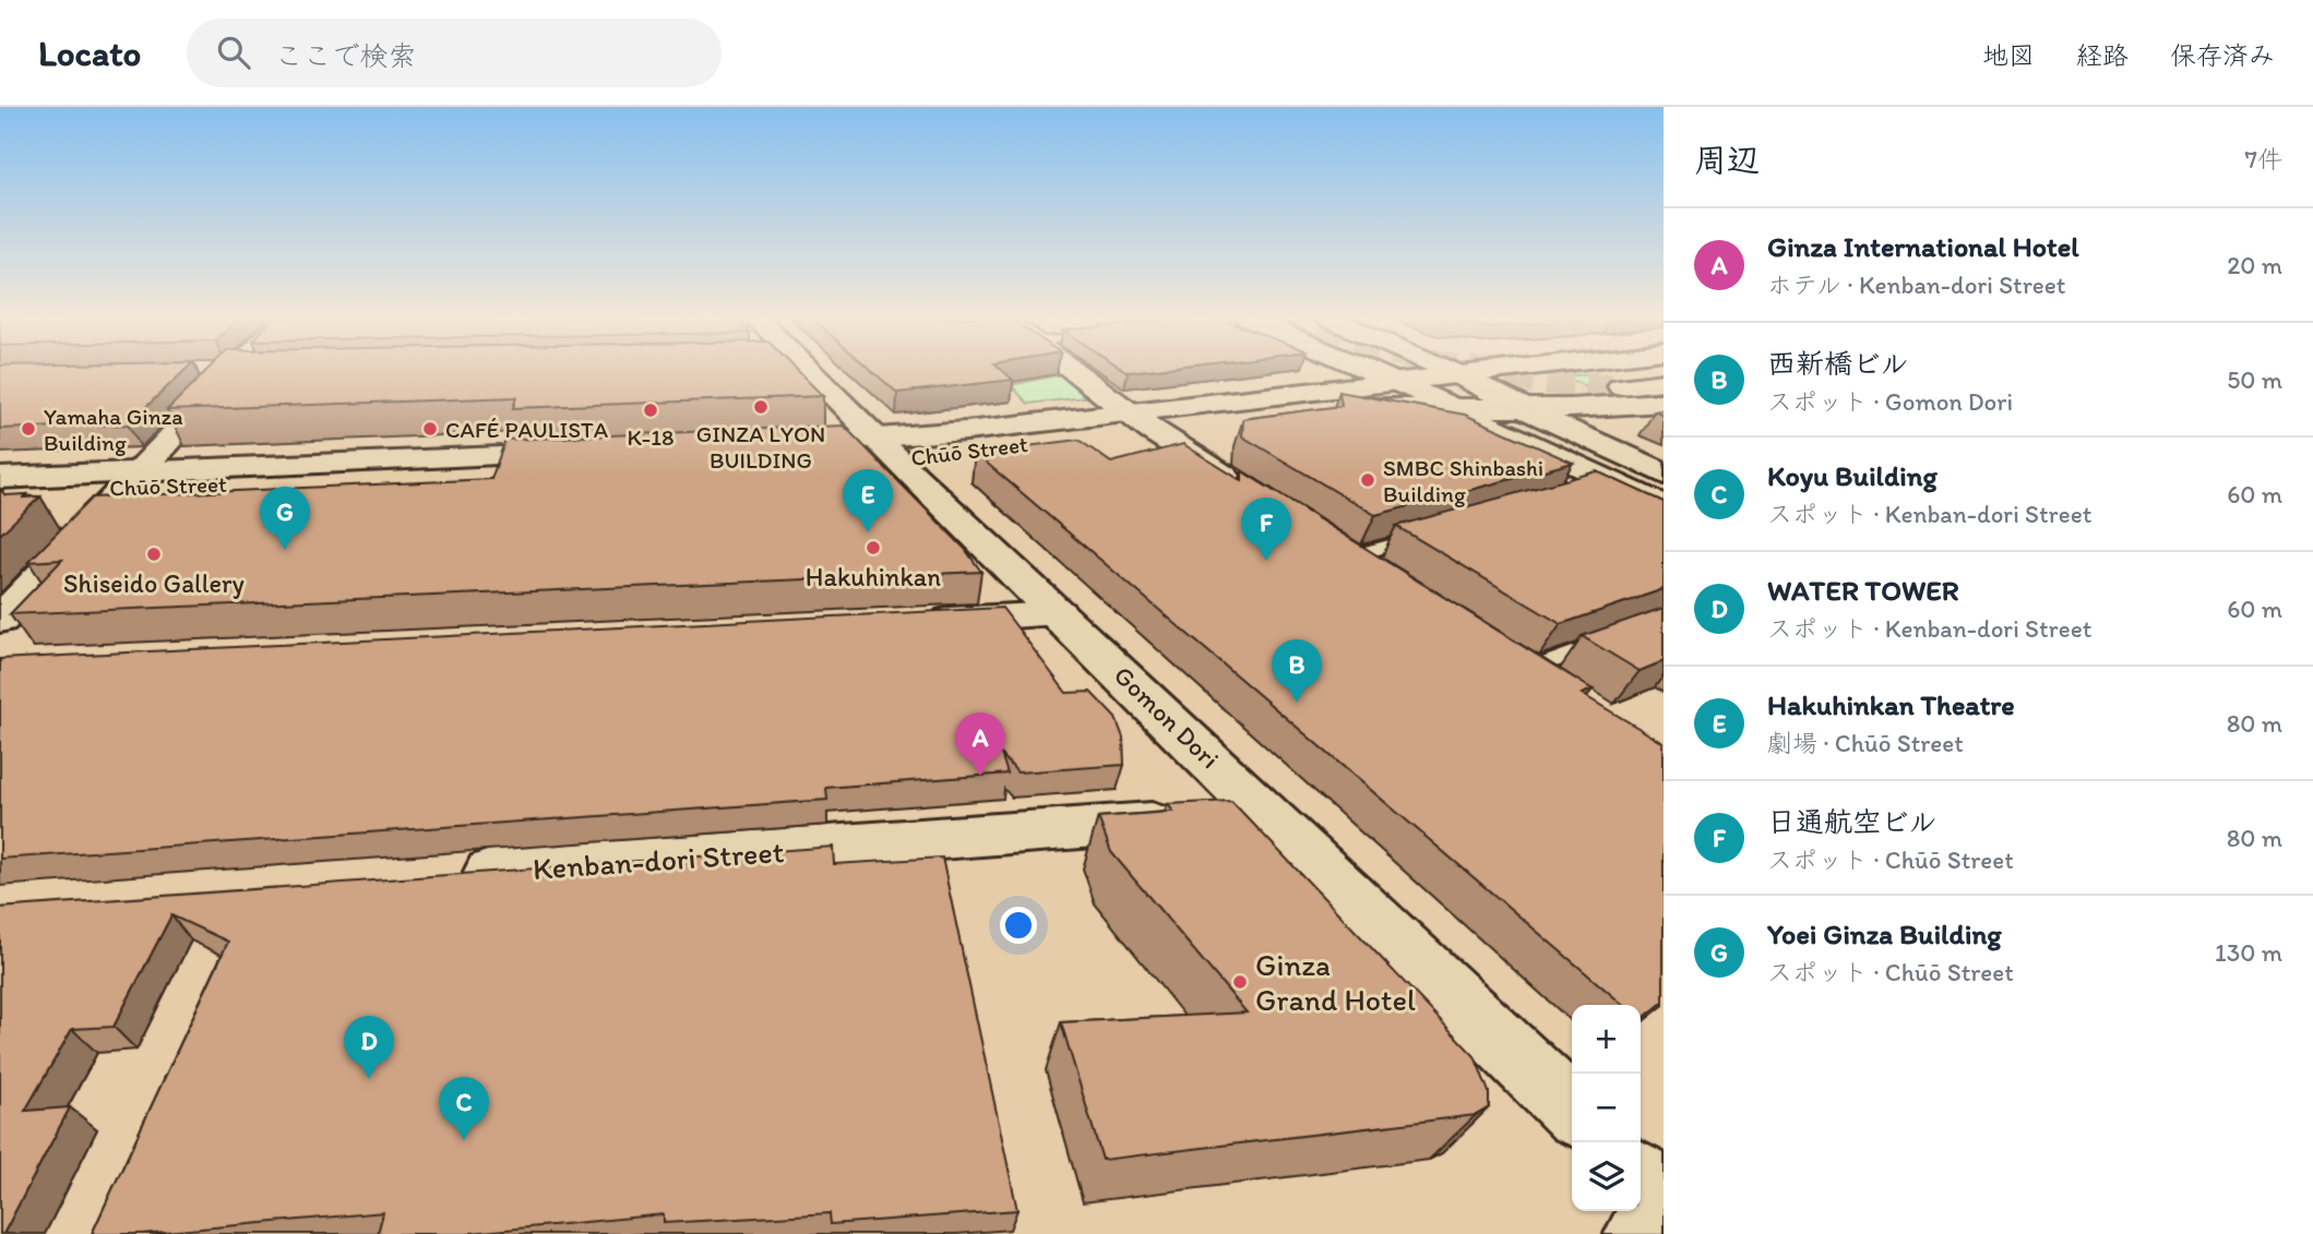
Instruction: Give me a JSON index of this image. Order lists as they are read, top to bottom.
{
  "streets": {
    "main road": ["Chūō Street", "Gomon Dori", "Kenban-dori Street"]
  },
  "crossings": [
    ["Chūō Street", "Gomon Dori"],
    ["Gomon Dori", "Kenban-dori Street"]
  ],
  "places": [
    "GINZA LYON BUILDING",
    "K-18",
    "Yamaha Ginza Building",
    "CAFÉ PAULISTA",
    "SMBC Shinbashi Building",
    "Hakuhinkan",
    "Shiseido Gallery",
    "Ginza Grand Hotel"
  ],
  "page": {
    "header": "Locato",
    "search": "ここで検索",
    "nav": ["地図", "経路", "保存済み"],
    "heading": ["周辺", "7件"],
    "list": [
      {
        "mark": "A",
        "name": "Ginza International Hotel",
        "note": "ホテル · Kenban-dori Street",
        "value": "20 m"
      },
      {
        "mark": "B",
        "name": "西新橋ビル",
        "note": "スポット · Gomon Dori",
        "value": "50 m"
      },
      {
        "mark": "C",
        "name": "Koyu Building",
        "note": "スポット · Kenban-dori Street",
        "value": "60 m"
      },
      {
        "mark": "D",
        "name": "WATER TOWER",
        "note": "スポット · Kenban-dori Street",
        "value": "60 m"
      },
      {
        "mark": "E",
        "name": "Hakuhinkan Theatre",
        "note": "劇場 · Chūō Street",
        "value": "80 m"
      },
      {
        "mark": "F",
        "name": "日通航空ビル",
        "note": "スポット · Chūō Street",
        "value": "80 m"
      },
      {
        "mark": "G",
        "name": "Yoei Ginza Building",
        "note": "スポット · Chūō Street",
        "value": "130 m"
      }
    ],
    "pins": [
      "E",
      "G",
      "F",
      "B",
      "A",
      "D",
      "C"
    ],
    "map_buttons": ["+", "−"]
  }
}
